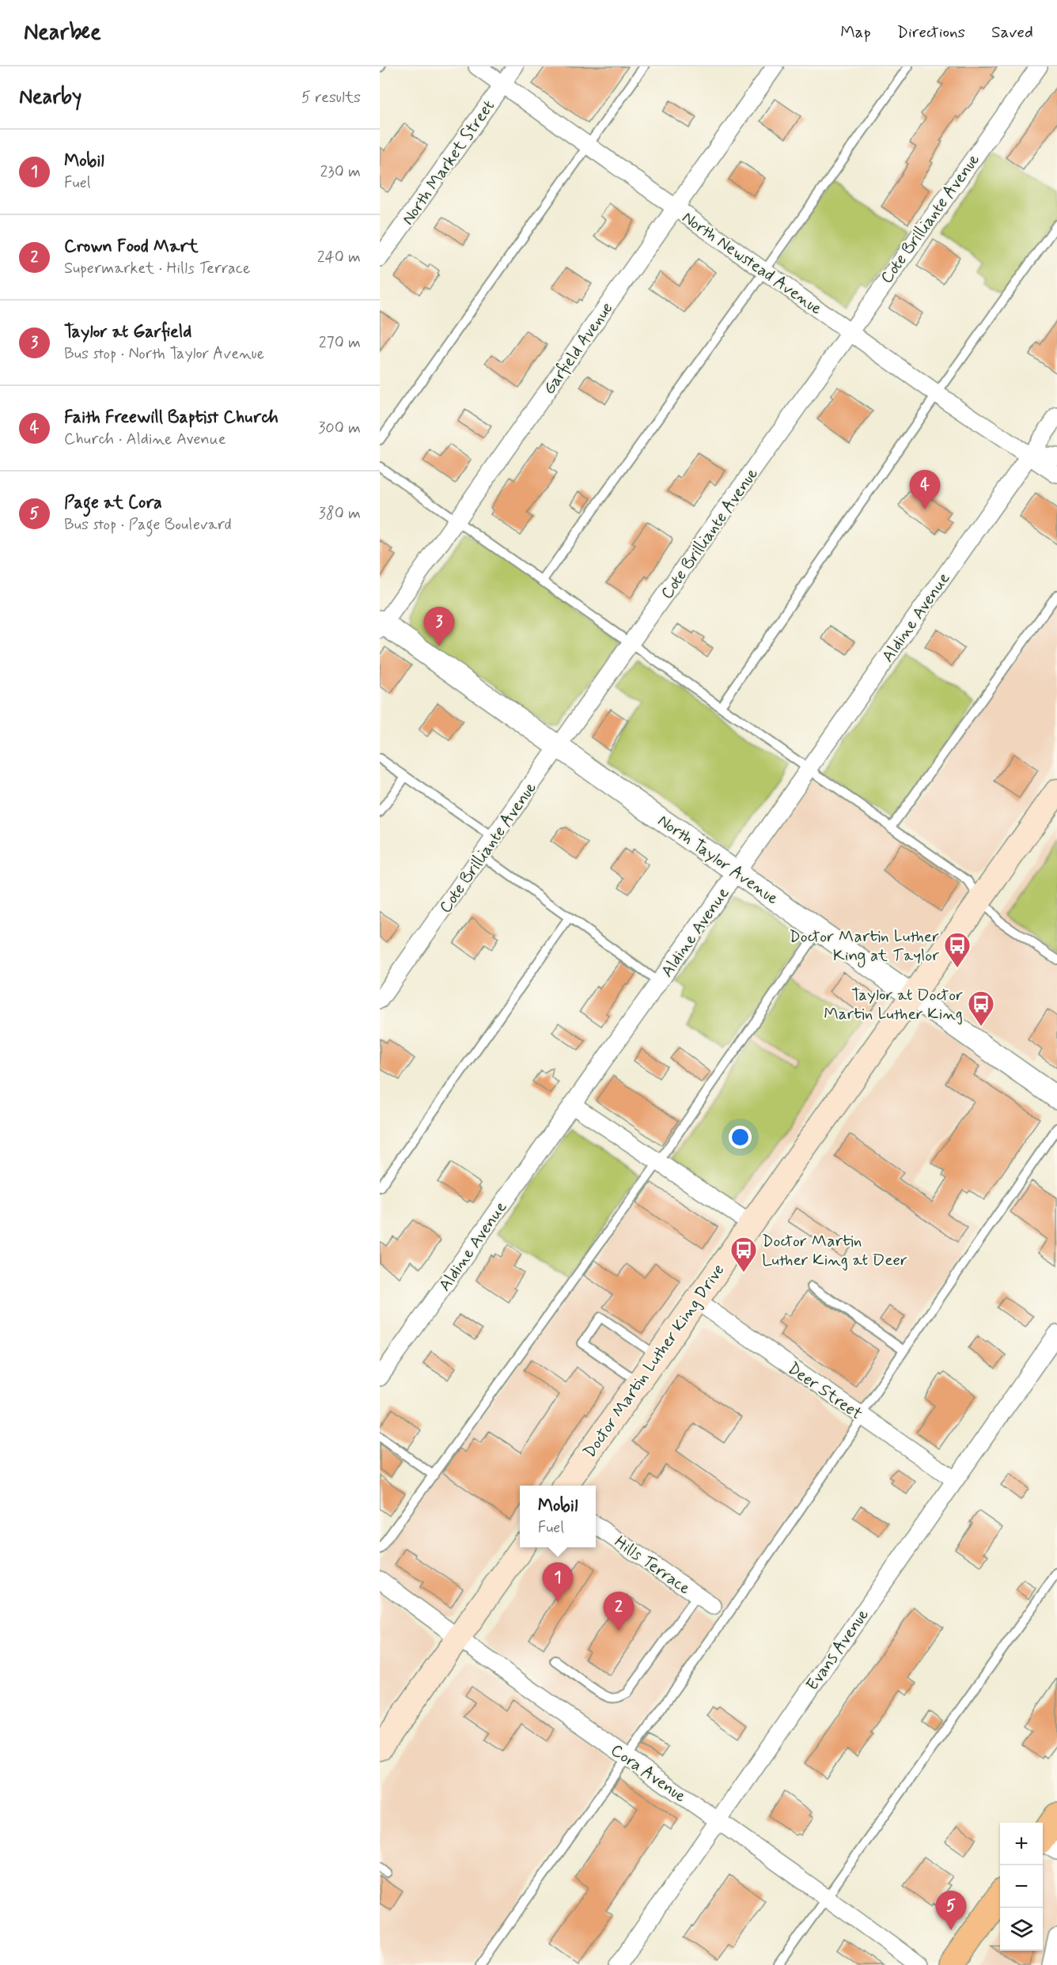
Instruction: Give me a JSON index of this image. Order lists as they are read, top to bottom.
{
  "streets": {
    "main road": ["Doctor Martin Luther King Drive"],
    "street": [
      "North Market Street",
      "Cote Brilliante Avenue",
      "North Newstead Avenue",
      "Garfield Avenue",
      "Aldine Avenue",
      "North Taylor Avenue",
      "Deer Street",
      "Hills Terrace",
      "Evans Avenue",
      "Cora Avenue"
    ]
  },
  "crossings": [
    ["North Market Street", "North Newstead Avenue"],
    ["Cote Brilliante Avenue", "North Newstead Avenue"],
    ["Cote Brilliante Avenue", "North Taylor Avenue"],
    ["North Newstead Avenue", "Garfield Avenue"],
    ["North Newstead Avenue", "Aldine Avenue"],
    ["Garfield Avenue", "North Taylor Avenue"],
    ["Aldine Avenue", "North Taylor Avenue"],
    ["North Taylor Avenue", "Doctor Martin Luther King Drive"],
    ["Doctor Martin Luther King Drive", "Deer Street"],
    ["Deer Street", "Evans Avenue"],
    ["Evans Avenue", "Cora Avenue"]
  ],
  "places": {
    "bus stop": ["Doctor Martin Luther King at Taylor", "Taylor at Doctor Martin Luther King", "Doctor Martin Luther King at Deer"]
  },
  "page": {
    "header": "Nearbee",
    "nav": ["Map", "Directions", "Saved"],
    "heading": ["Nearby", "5 results"],
    "list": [
      {
        "mark": "1",
        "name": "Mobil",
        "note": "Fuel",
        "value": "230 m"
      },
      {
        "mark": "2",
        "name": "Crown Food Mart",
        "note": "Supermarket · Hills Terrace",
        "value": "240 m"
      },
      {
        "mark": "3",
        "name": "Taylor at Garfield",
        "note": "Bus stop · North Taylor Avenue",
        "value": "270 m"
      },
      {
        "mark": "4",
        "name": "Faith Freewill Baptist Church",
        "note": "Church · Aldine Avenue",
        "value": "300 m"
      },
      {
        "mark": "5",
        "name": "Page at Cora",
        "note": "Bus stop · Page Boulevard",
        "value": "380 m"
      }
    ],
    "pins": [
      "4",
      "3",
      "1",
      "2",
      "5"
    ],
    "popup": ["Mobil", "Fuel"],
    "map_buttons": ["+", "−"]
  }
}
